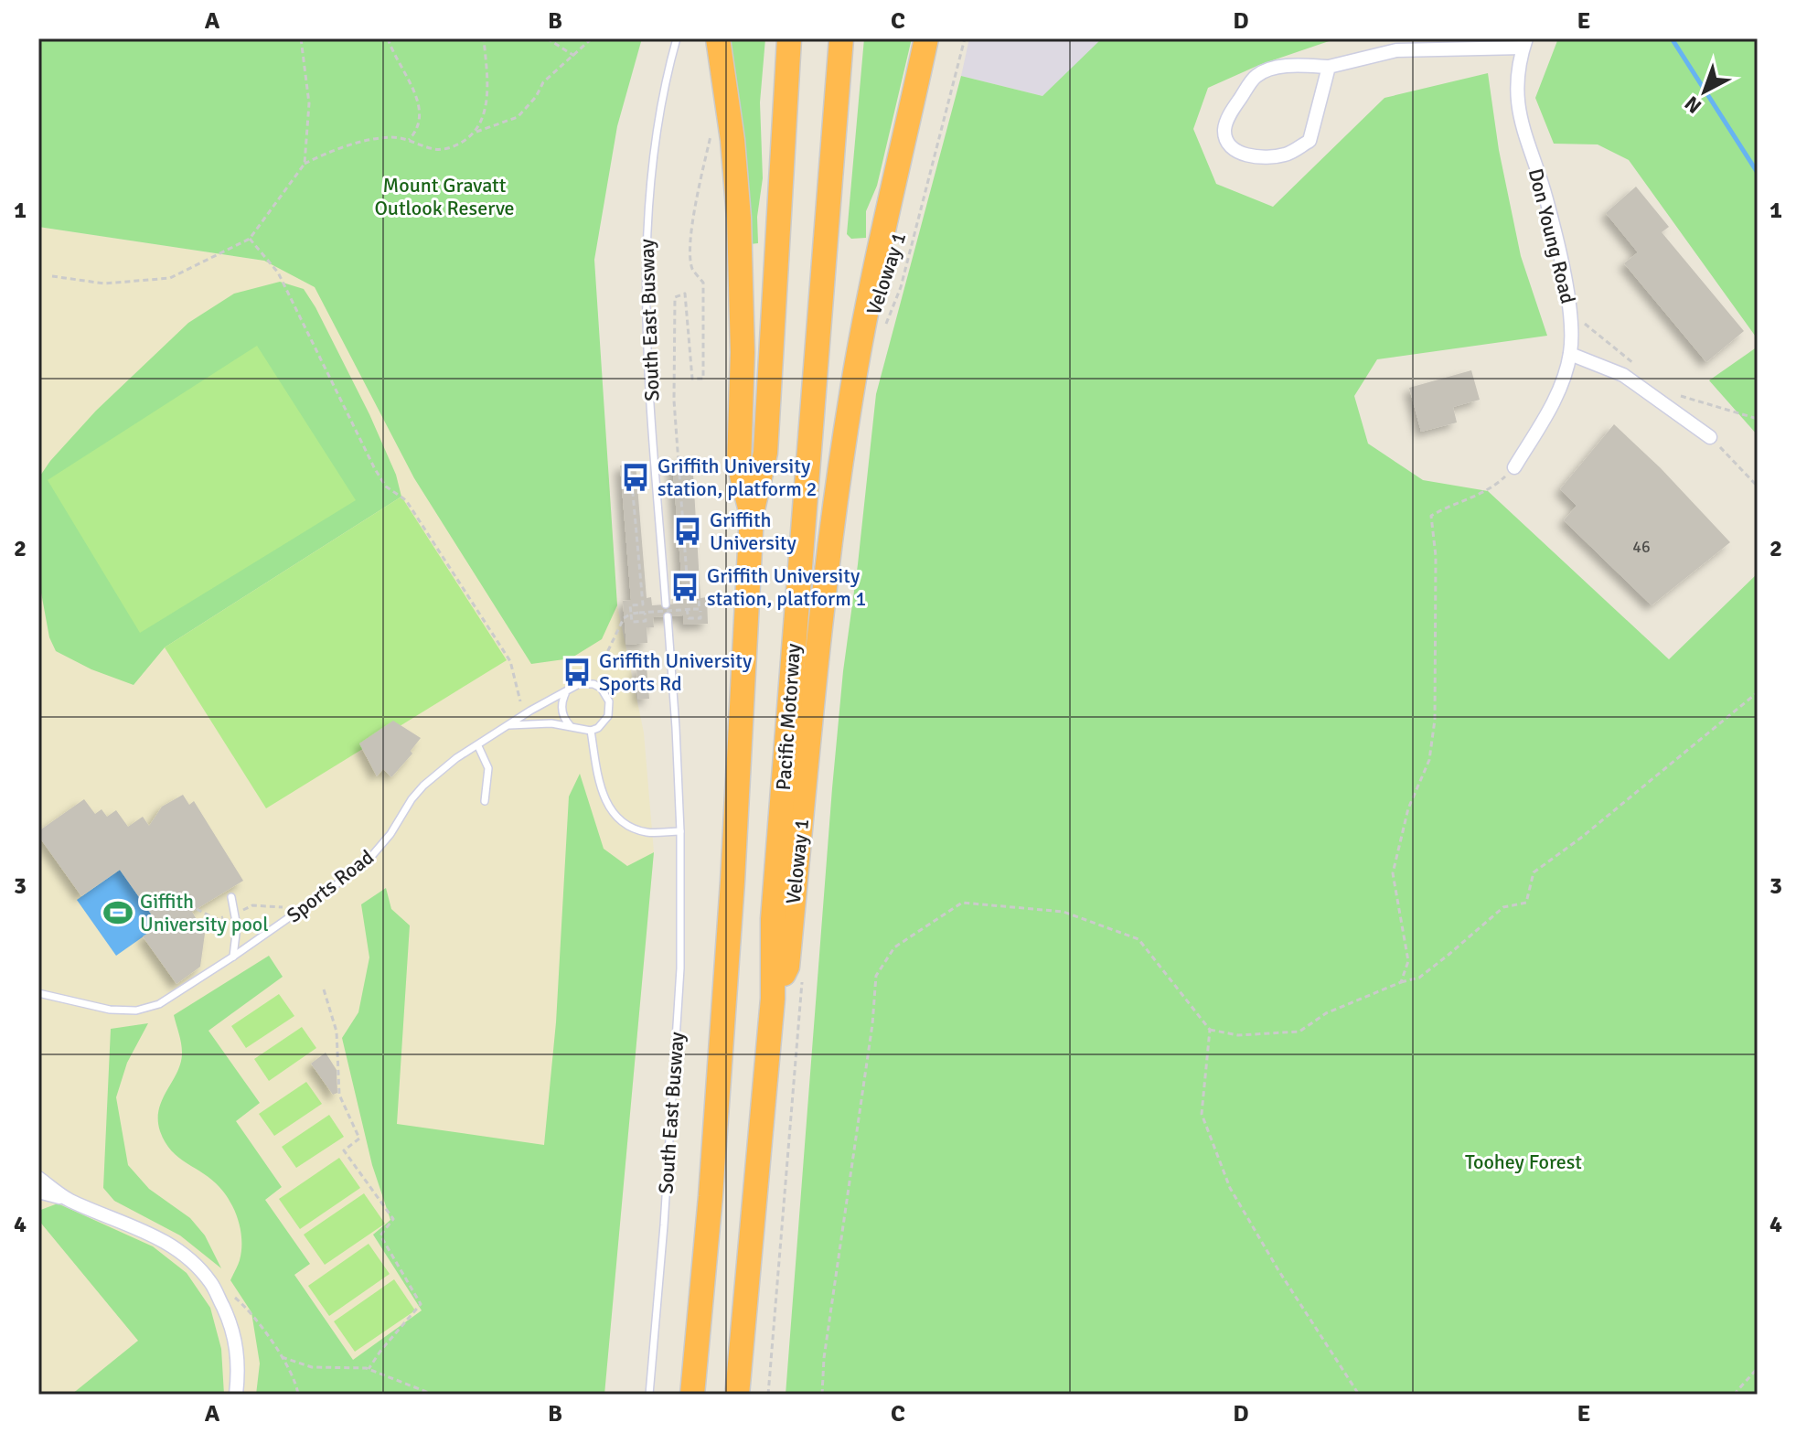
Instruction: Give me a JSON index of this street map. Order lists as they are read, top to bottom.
{
  "streets": {
    "highway": ["Pacific Motorway"],
    "street": ["Don Young Road"],
    "lane": ["South East Busway", "Sports Road"],
    "path": ["Veloway 1"]
  },
  "parks": ["Mount Gravatt Outlook Reserve", "Toohey Forest"],
  "places": {
    "bus stop": [
      "Griffith University station, platform 2",
      "Griffith University",
      "Griffith University station, platform 1",
      "Griffith University Sports Rd"
    ],
    "sports": ["Giffith University pool"]
  },
  "house_numbers": ["46"],
  "north": "bottom left",
  "grid": {
    "columns": [
      "A",
      "B",
      "C",
      "D",
      "E"
    ],
    "rows": [
      "1",
      "2",
      "3",
      "4"
    ]
  }
}
